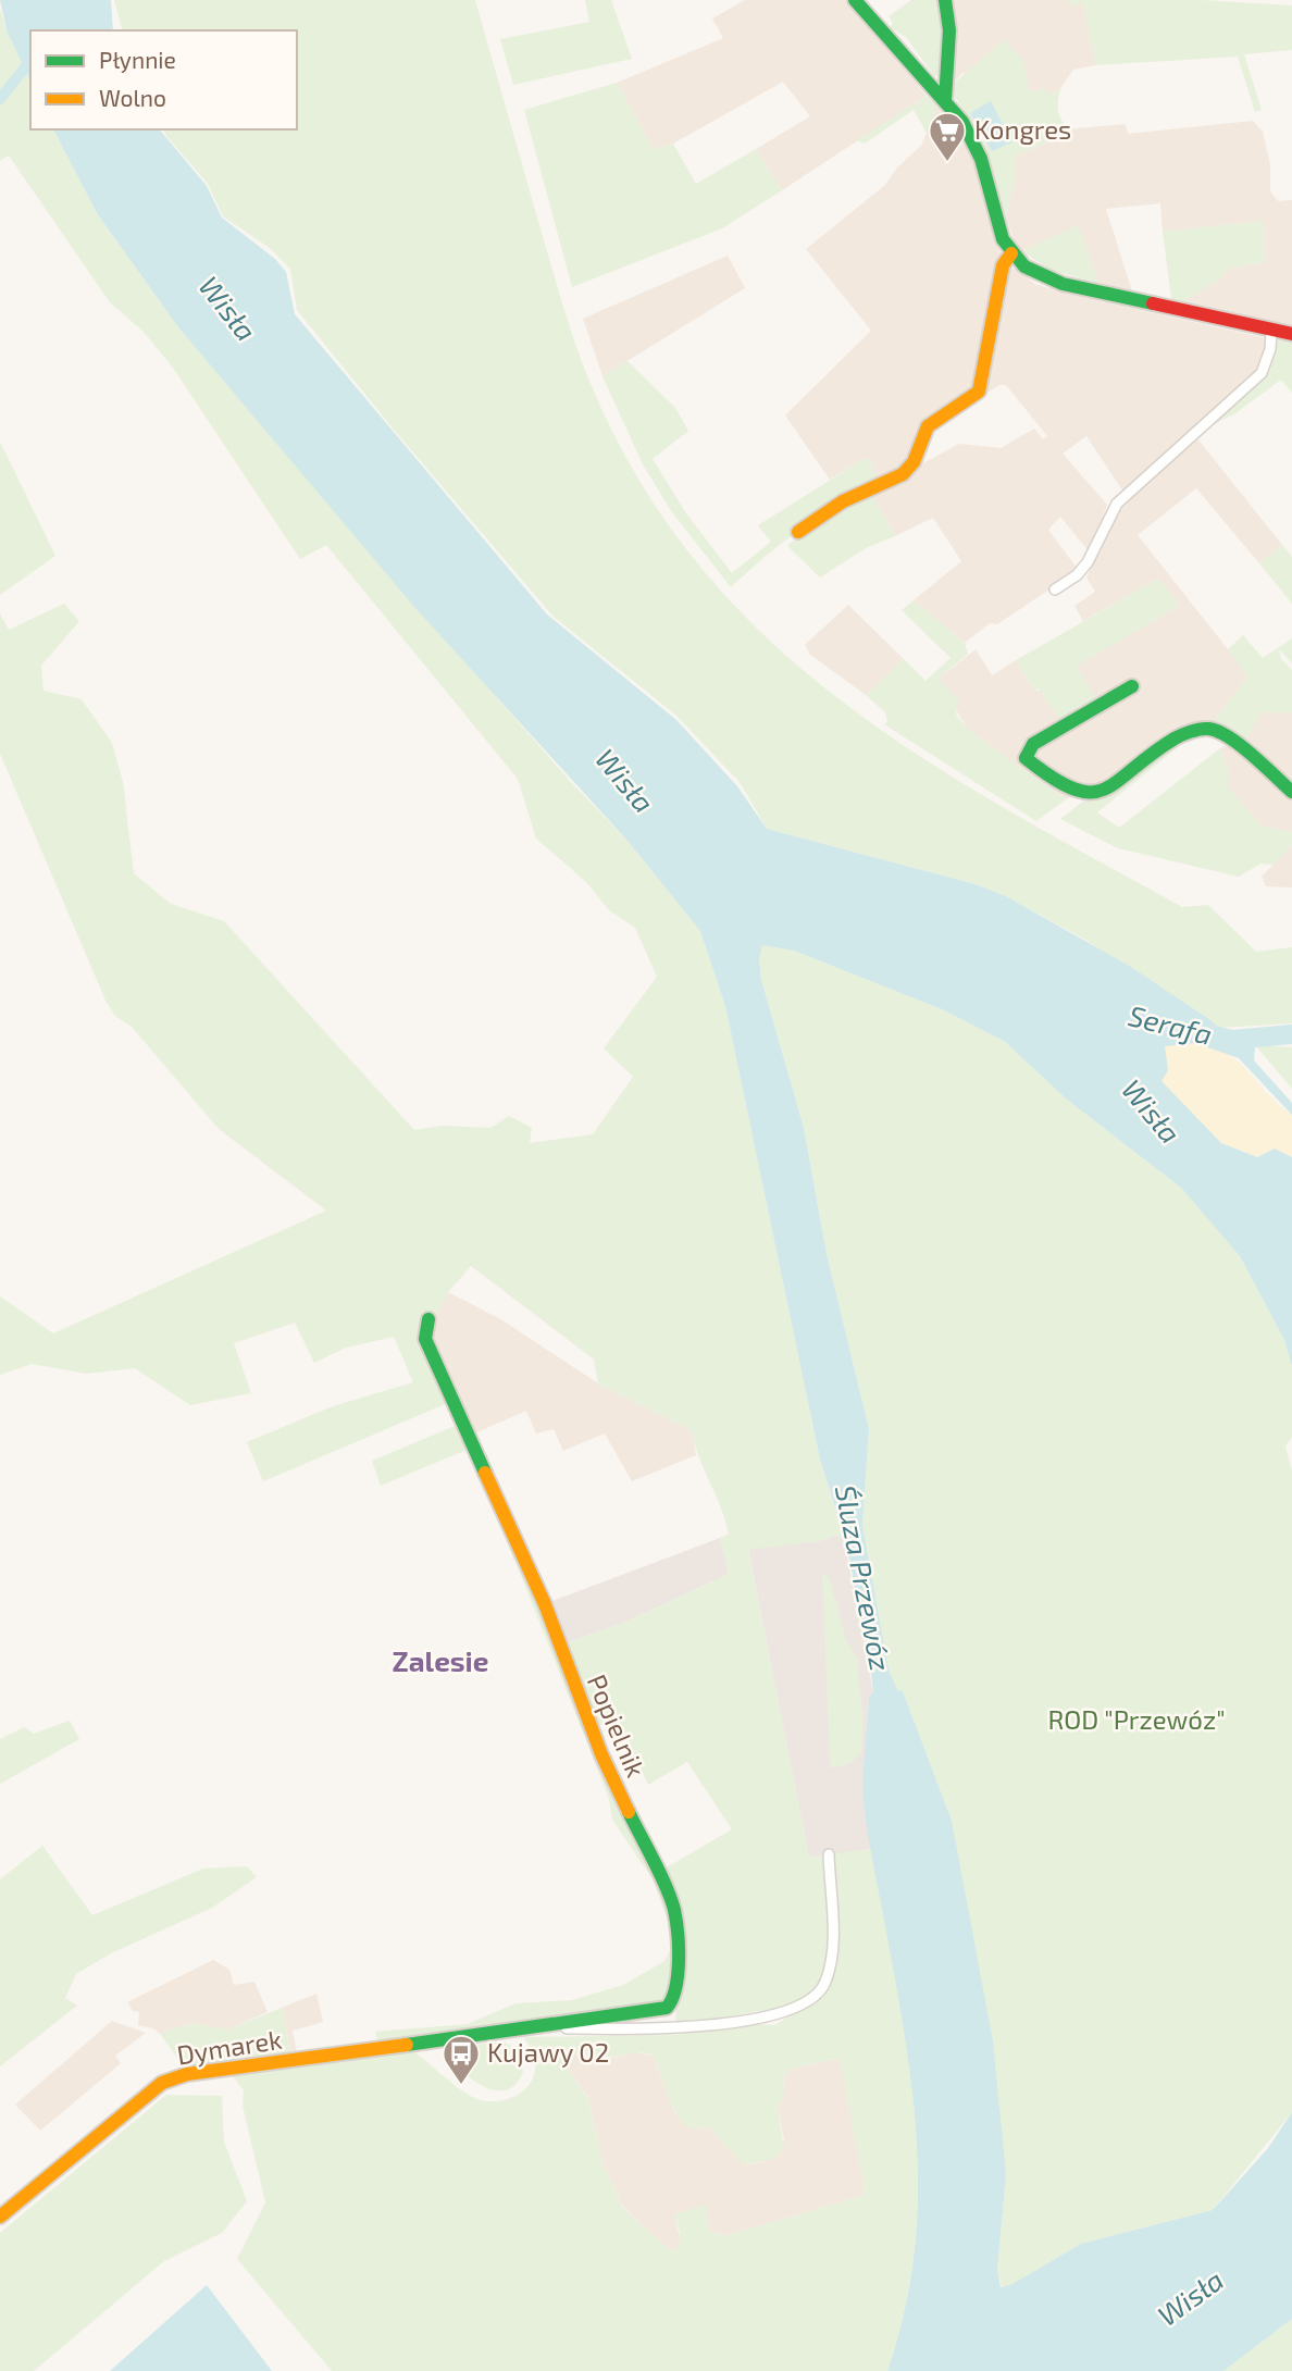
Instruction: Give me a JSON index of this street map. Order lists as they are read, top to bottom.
{
  "streets": {
    "street": ["Popielnik", "Dymarek"]
  },
  "crossings": [
    ["Popielnik", "Dymarek"]
  ],
  "districts": ["Zalesie"],
  "water": ["Wisła", "Serafa", "Śluza Przewóz"],
  "parks": ["ROD \"Przewóz\""],
  "places": {
    "supermarket": ["Kongres"],
    "bus stop": ["Kujawy 02"]
  },
  "legend": ["Płynnie", "Wolno"]
}
